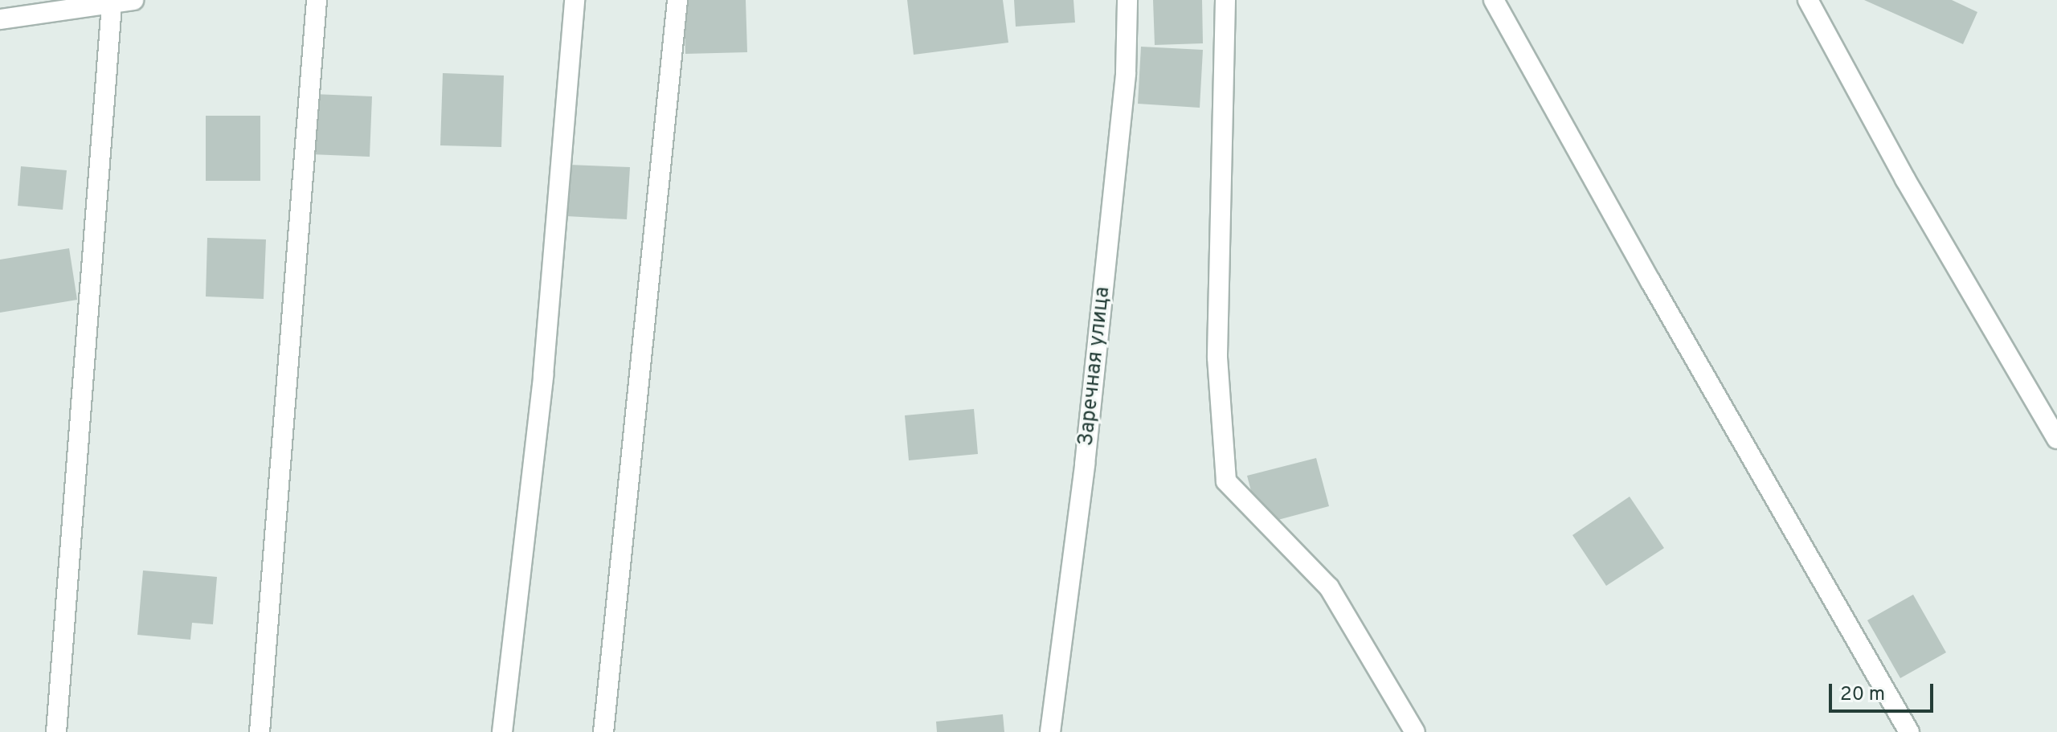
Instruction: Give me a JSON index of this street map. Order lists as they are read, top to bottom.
{
  "streets": {
    "street": ["Заречная улица"]
  },
  "scale_bar": "20 m"
}
